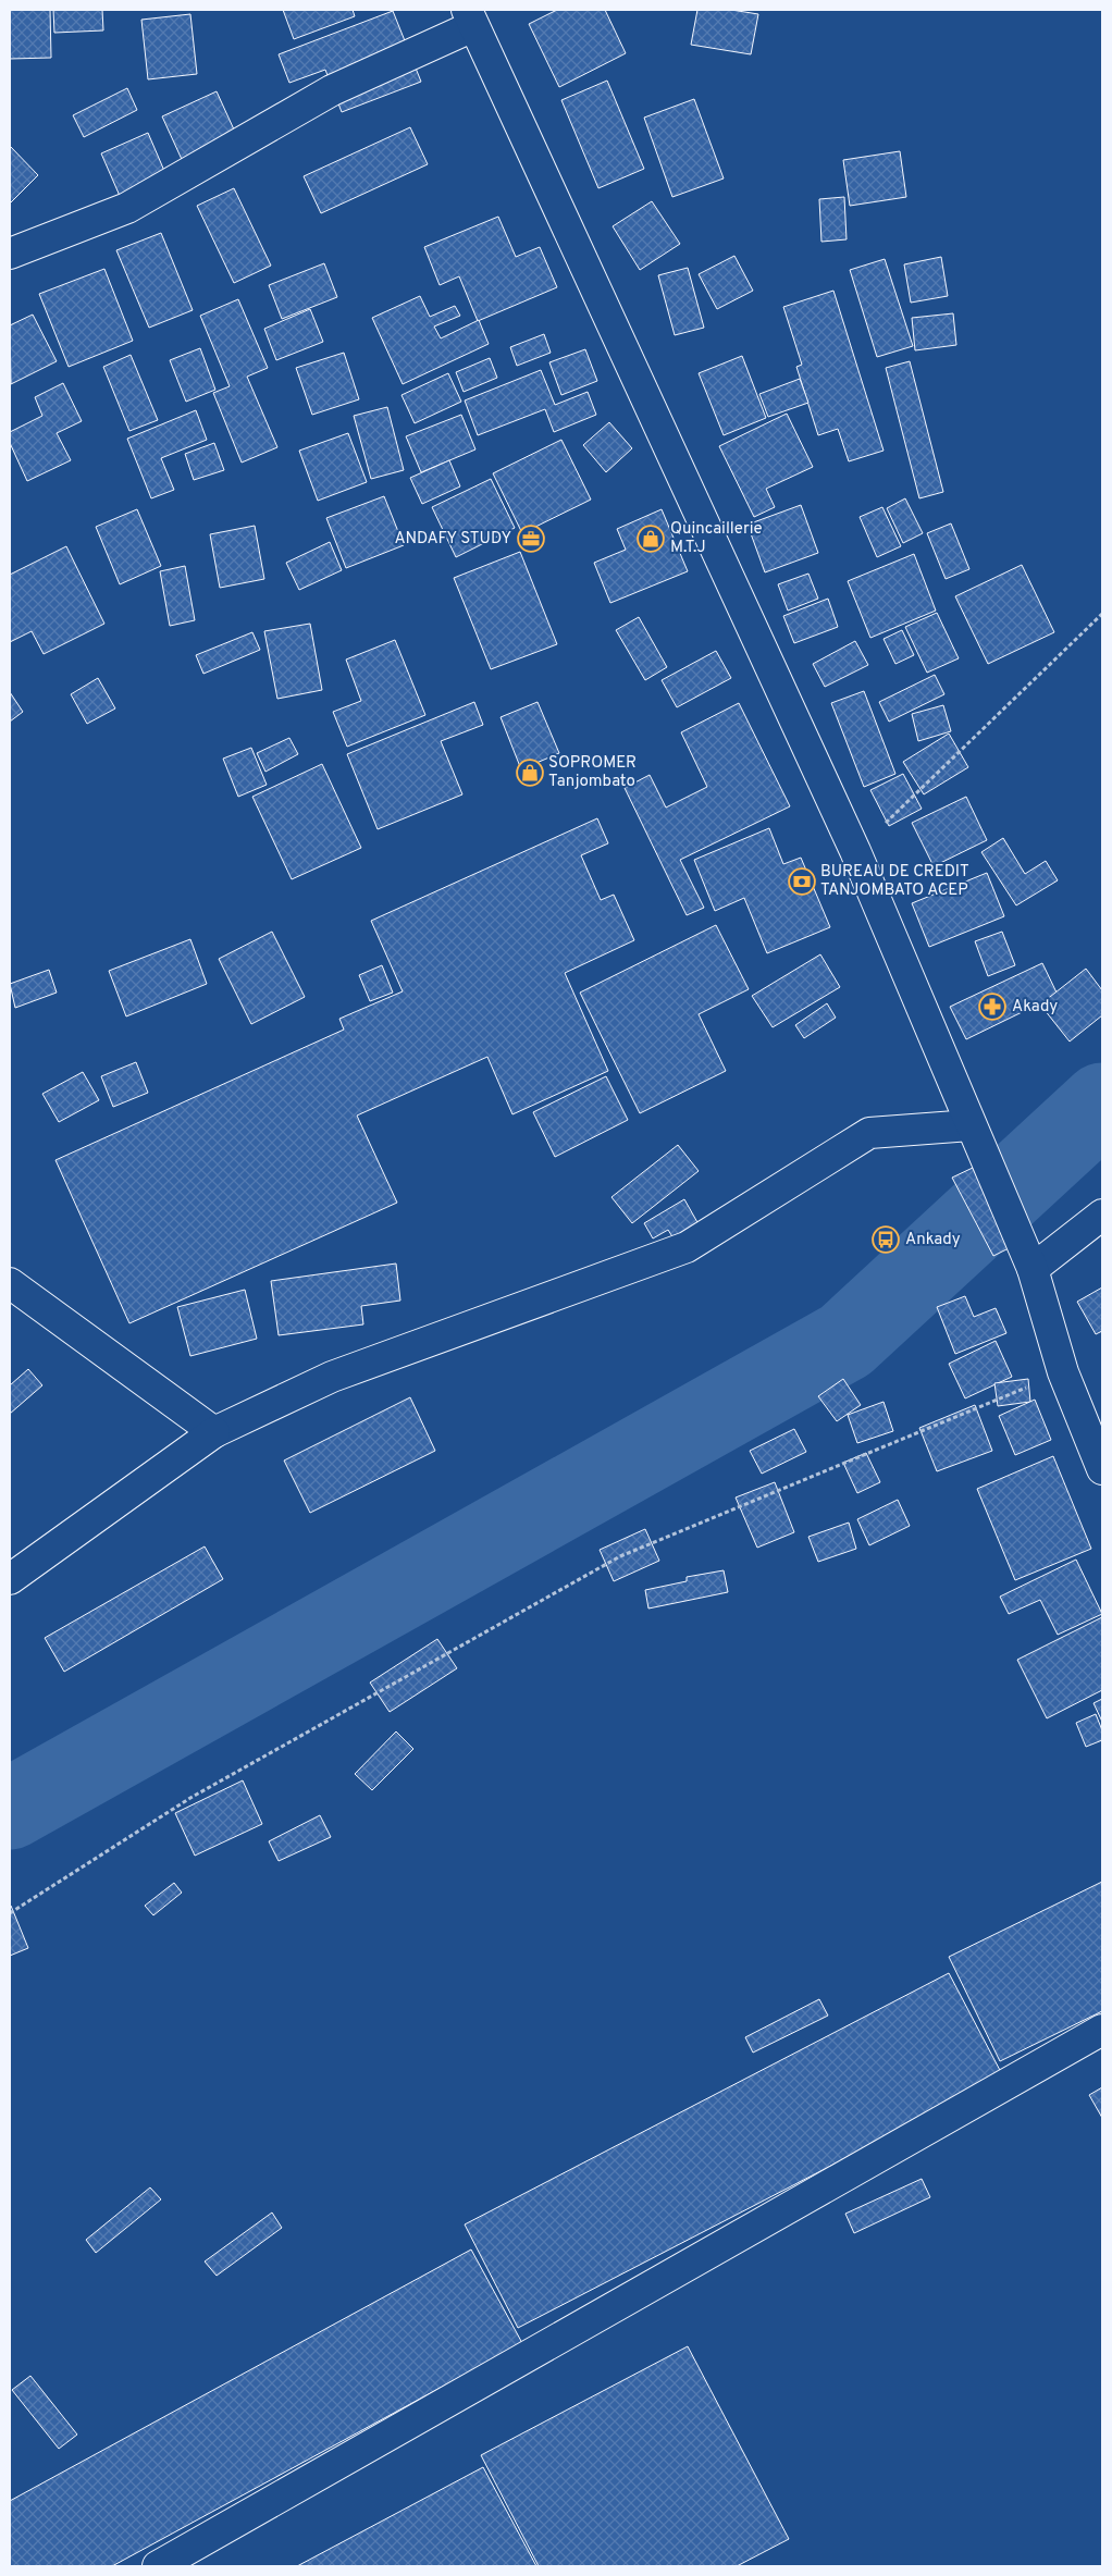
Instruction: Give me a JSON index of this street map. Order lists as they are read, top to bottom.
{
  "places": {
    "office": ["ANDAFY STUDY"],
    "shop": ["Quincaillerie M.T.J", "SOPROMER Tanjombato"],
    "bank": ["BUREAU DE CREDIT TANJOMBATO ACEP"],
    "pharmacy": ["Akady"],
    "bus stop": ["Ankady"]
  }
}
